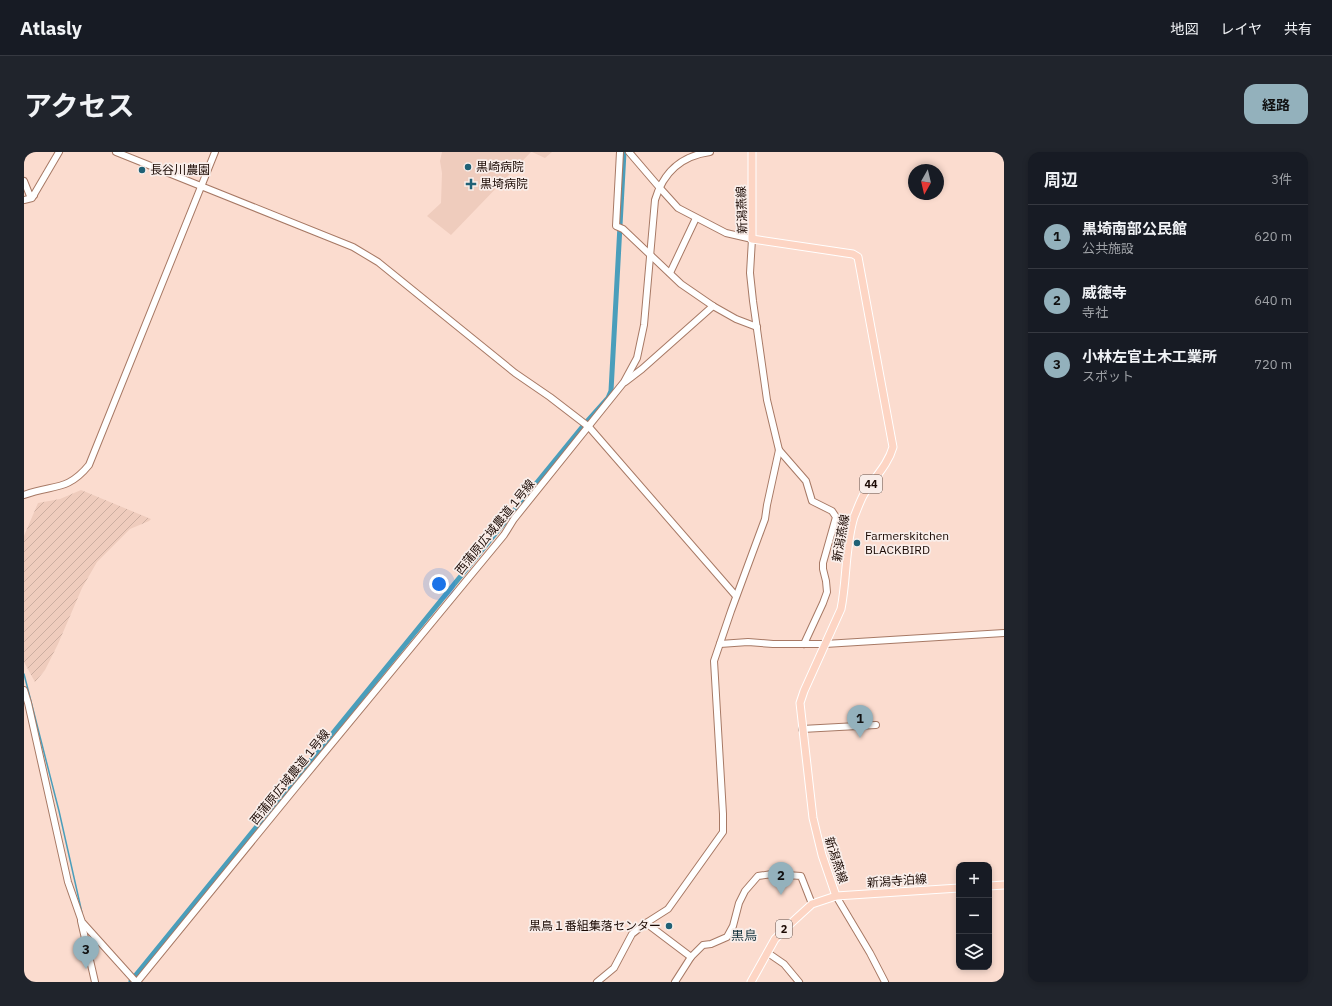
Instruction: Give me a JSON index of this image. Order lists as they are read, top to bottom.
{
  "streets": {
    "main road": [
      "新潟燕線",
      "44",
      "新潟寺泊線",
      "2"
    ],
    "street": ["西蒲原広域農道 1号線"]
  },
  "crossings": [
    ["新潟燕線", "新潟寺泊線"],
    ["新潟燕線", "2"],
    ["新潟寺泊線", "2"]
  ],
  "districts": ["黒鳥"],
  "places": {
    "other": [
      "黒崎病院",
      "長谷川農園",
      "Farmerskitchen BLACKBIRD",
      "黒鳥１番組集落センター"
    ],
    "health": ["黒埼病院"]
  },
  "north": "bottom",
  "page": {
    "header": "Atlasly",
    "nav": ["地図", "レイヤ", "共有"],
    "title": "アクセス",
    "buttons": "経路",
    "heading": ["周辺", "3件"],
    "list": [
      {
        "mark": "1",
        "name": "黒埼南部公民館",
        "note": "公共施設",
        "value": "620 m"
      },
      {
        "mark": "2",
        "name": "威徳寺",
        "note": "寺社",
        "value": "640 m"
      },
      {
        "mark": "3",
        "name": "小林左官土木工業所",
        "note": "スポット",
        "value": "720 m"
      }
    ],
    "pins": ["1", "2", "3"],
    "map_buttons": ["+", "−"]
  }
}
